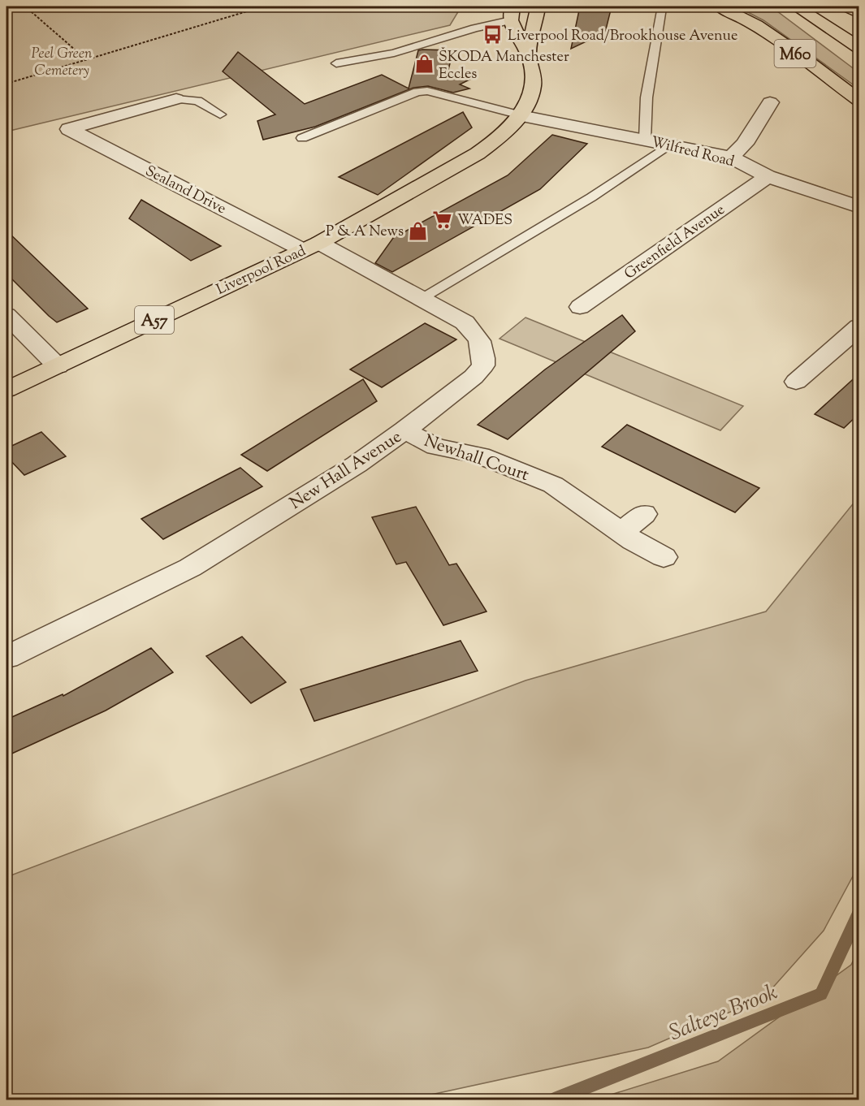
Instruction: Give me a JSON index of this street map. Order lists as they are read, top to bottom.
{
  "streets": {
    "highway": ["M60", "Liverpool Road", "A57"],
    "street": [
      "Wilfred Road",
      "Sealand Drive",
      "Greenfield Avenue",
      "Newhall Court",
      "New Hall Avenue"
    ]
  },
  "crossings": [
    ["Wilfred Road", "Greenfield Avenue"],
    ["Wilfred Road", "Liverpool Road"],
    ["Sealand Drive", "Liverpool Road"],
    ["Sealand Drive", "New Hall Avenue"],
    ["Liverpool Road", "New Hall Avenue"],
    ["Newhall Court", "New Hall Avenue"]
  ],
  "water": ["Salteye Brook"],
  "parks": ["Peel Green Cemetery"],
  "places": {
    "bus stop": ["Liverpool Road/Brookhouse Avenue"],
    "shop": ["ŠKODA Manchester Eccles", "P & A News"],
    "supermarket": ["WADES"]
  }
}
